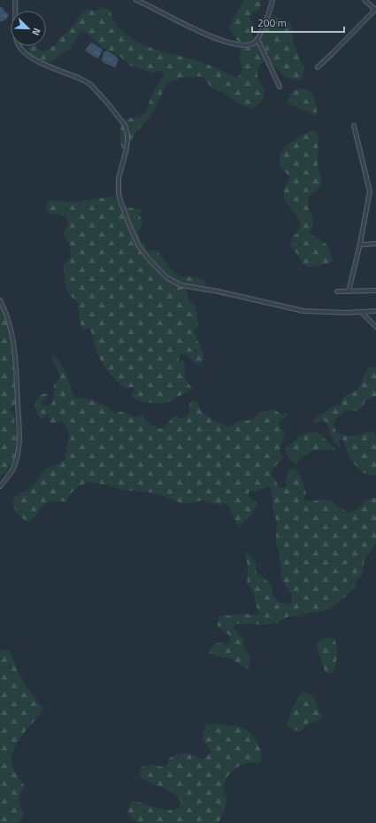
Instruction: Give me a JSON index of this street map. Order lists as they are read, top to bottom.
{
  "scale_bar": "200 m",
  "north": "bottom right"
}
